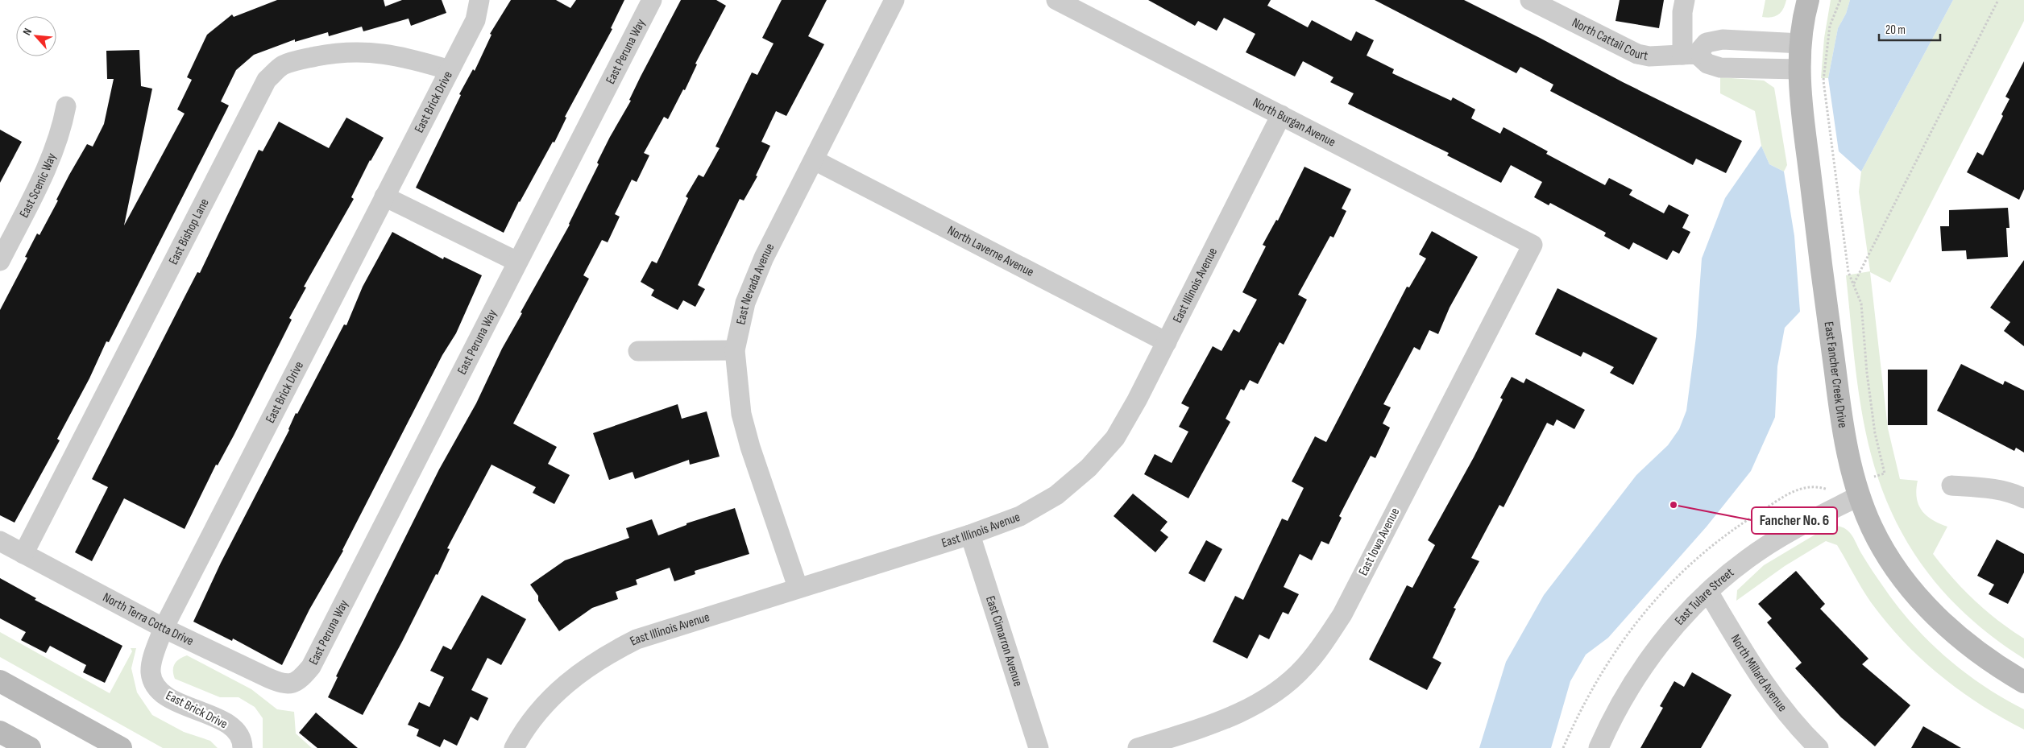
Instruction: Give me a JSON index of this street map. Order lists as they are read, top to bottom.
{
  "streets": {
    "street": [
      "North Cattail Court",
      "East Peruna Way",
      "East Brick Drive",
      "North Burgan Avenue",
      "East Scenic Way",
      "East Bishop Lane",
      "North Laverne Avenue",
      "East Nevada Avenue",
      "East Illinois Avenue",
      "East Fancher Creek Drive",
      "East Iowa Avenue",
      "East Tulare Street",
      "North Terra Cotta Drive",
      "East Cimarron Avenue",
      "North Millard Avenue"
    ]
  },
  "crossings": [
    ["East Peruna Way", "North Terra Cotta Drive"],
    ["East Brick Drive", "East Bishop Lane"],
    ["East Brick Drive", "North Terra Cotta Drive"],
    ["North Burgan Avenue", "East Illinois Avenue"],
    ["North Burgan Avenue", "East Iowa Avenue"],
    ["East Bishop Lane", "North Terra Cotta Drive"],
    ["North Laverne Avenue", "East Nevada Avenue"],
    ["North Laverne Avenue", "East Illinois Avenue"],
    ["East Nevada Avenue", "East Illinois Avenue"],
    ["East Illinois Avenue", "East Cimarron Avenue"],
    ["East Fancher Creek Drive", "East Tulare Street"],
    ["East Tulare Street", "North Millard Avenue"]
  ],
  "places": ["Fancher No. 6"],
  "scale_bar": "20 m",
  "north": "top left"
}
